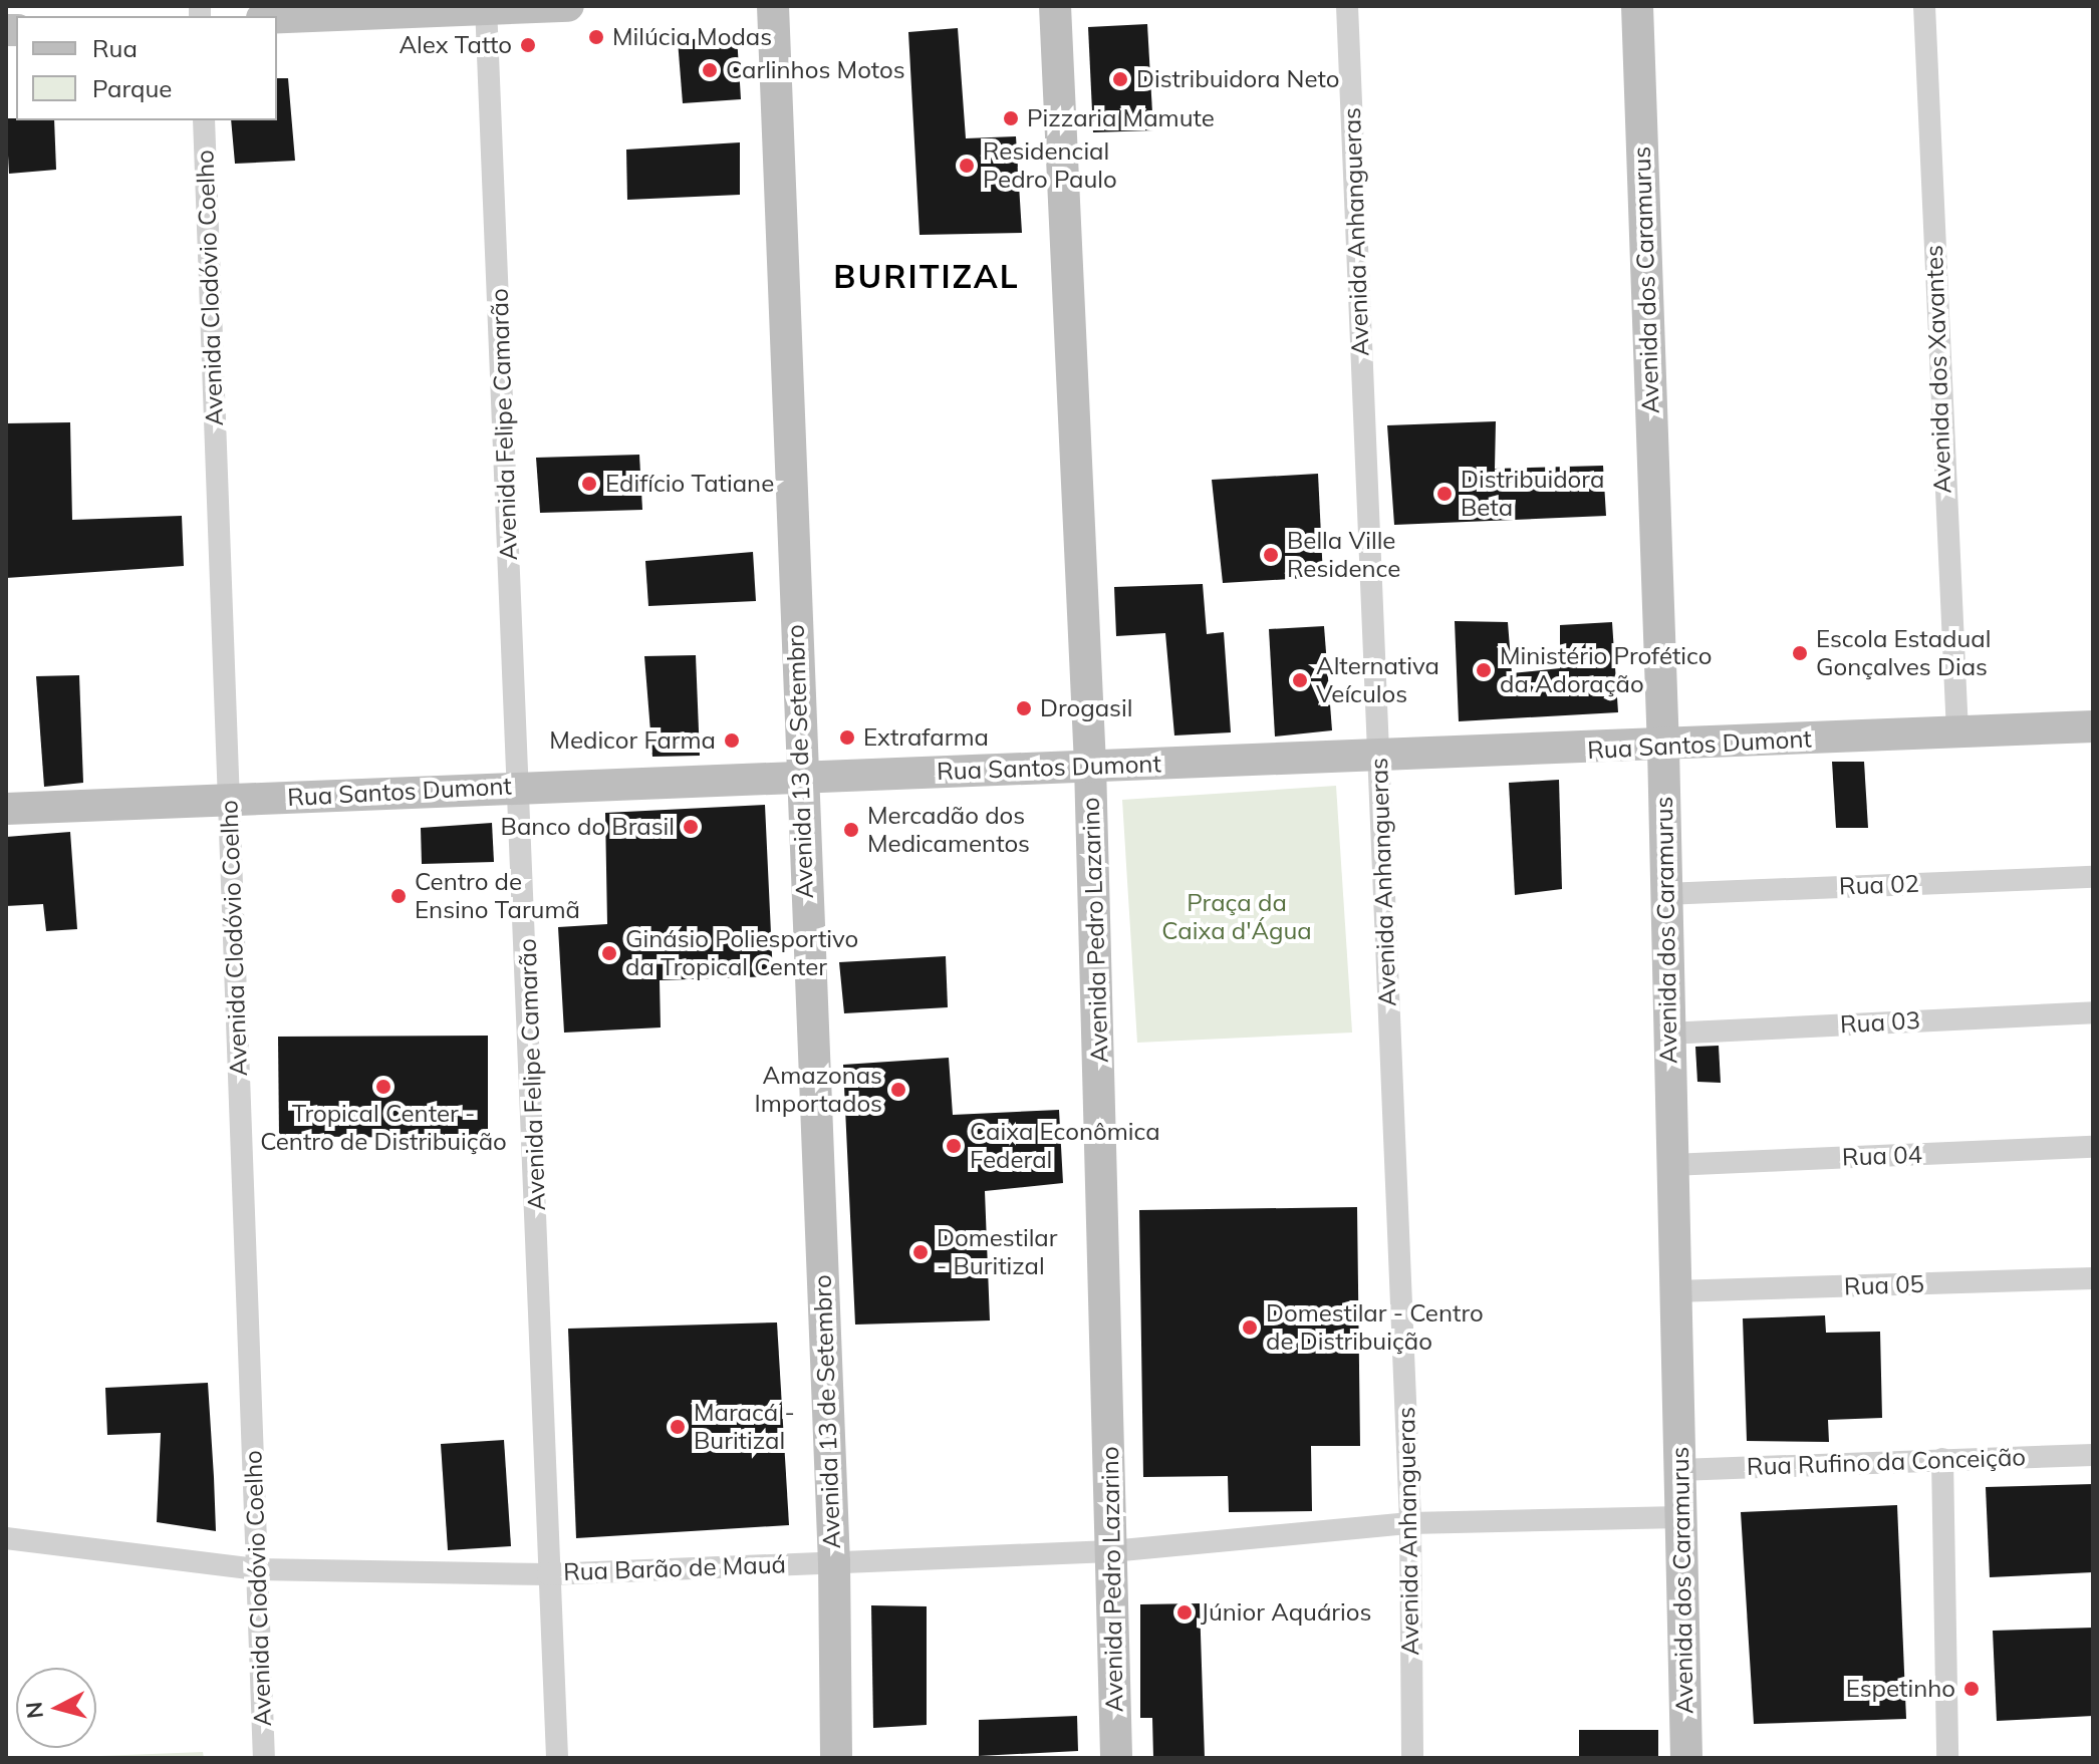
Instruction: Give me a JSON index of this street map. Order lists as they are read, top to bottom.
{
  "streets": {
    "main road": [
      "Avenida dos Caramurus",
      "Rua Santos Dumont",
      "Avenida 13 de Setembro",
      "Avenida Pedro Lazarino"
    ],
    "street": [
      "Avenida Anhangueras",
      "Avenida Clodóvio Coelho",
      "Avenida dos Xavantes",
      "Avenida Felipe Camarão",
      "Rua 02",
      "Rua 03",
      "Rua 04",
      "Rua 05",
      "Rua Rufino da Conceição",
      "Rua Barão de Mauá"
    ]
  },
  "crossings": [
    ["Avenida Anhangueras", "Rua Santos Dumont"],
    ["Avenida Anhangueras", "Rua Barão de Mauá"],
    ["Avenida dos Caramurus", "Rua Santos Dumont"],
    ["Avenida dos Caramurus", "Rua 02"],
    ["Avenida dos Caramurus", "Rua 03"],
    ["Avenida dos Caramurus", "Rua 04"],
    ["Avenida dos Caramurus", "Rua 05"],
    ["Avenida dos Caramurus", "Rua Rufino da Conceição"],
    ["Avenida dos Caramurus", "Rua Barão de Mauá"],
    ["Avenida Clodóvio Coelho", "Rua Santos Dumont"],
    ["Avenida Clodóvio Coelho", "Rua Barão de Mauá"],
    ["Avenida dos Xavantes", "Rua Santos Dumont"],
    ["Avenida Felipe Camarão", "Rua Santos Dumont"],
    ["Avenida Felipe Camarão", "Rua Barão de Mauá"],
    ["Rua Santos Dumont", "Avenida 13 de Setembro"],
    ["Rua Santos Dumont", "Avenida Pedro Lazarino"],
    ["Avenida 13 de Setembro", "Rua Barão de Mauá"],
    ["Avenida Pedro Lazarino", "Rua Barão de Mauá"]
  ],
  "districts": ["BURITIZAL"],
  "parks": ["Praça da Caixa d'Água"],
  "places": [
    "Milúcia Modas",
    "Alex Tatto",
    "Carlinhos Motos",
    "Distribuidora Neto",
    "Pizzaria Mamute",
    "Residencial Pedro Paulo",
    "Edifício Tatiane",
    "Distribuidora Beta",
    "Bella Ville Residence",
    "Escola Estadual Gonçalves Dias",
    "Ministério Profético da Adoração",
    "Alternativa Veículos",
    "Drogasil",
    "Extrafarma",
    "Medicor Farma",
    "Banco do Brasil",
    "Mercadão dos Medicamentos",
    "Centro de Ensino Tarumã",
    "Ginásio Poliesportivo da Tropical Center",
    "Tropical Center - Centro de Distribuição",
    "Amazonas Importados",
    "Caixa Econômica Federal",
    "Domestilar - Buritizal",
    "Domestilar - Centro de Distribuição",
    "Maracá - Buritizal",
    "Júnior Aquários",
    "Espetinho"
  ],
  "legend": ["Rua", "Parque"],
  "north": "left"
}
